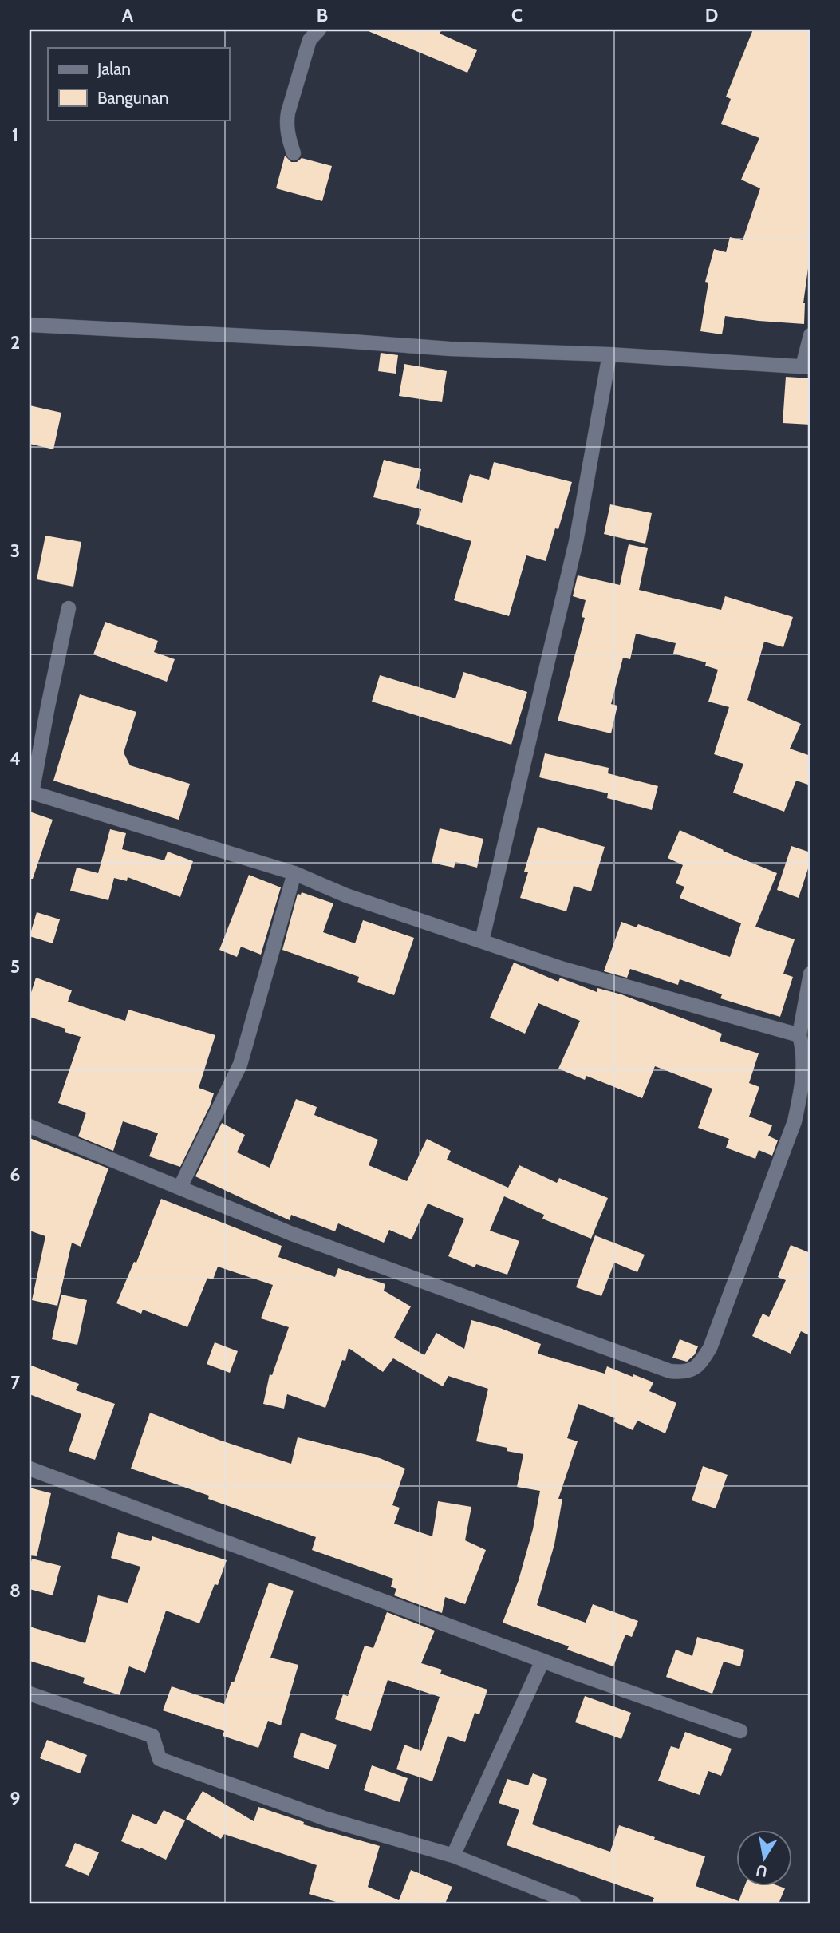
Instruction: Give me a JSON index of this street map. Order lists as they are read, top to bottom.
{
  "legend": ["Jalan", "Bangunan"],
  "north": "bottom",
  "grid": {
    "columns": [
      "A",
      "B",
      "C",
      "D"
    ],
    "rows": [
      "1",
      "2",
      "3",
      "4",
      "5",
      "6",
      "7",
      "8",
      "9"
    ]
  }
}
